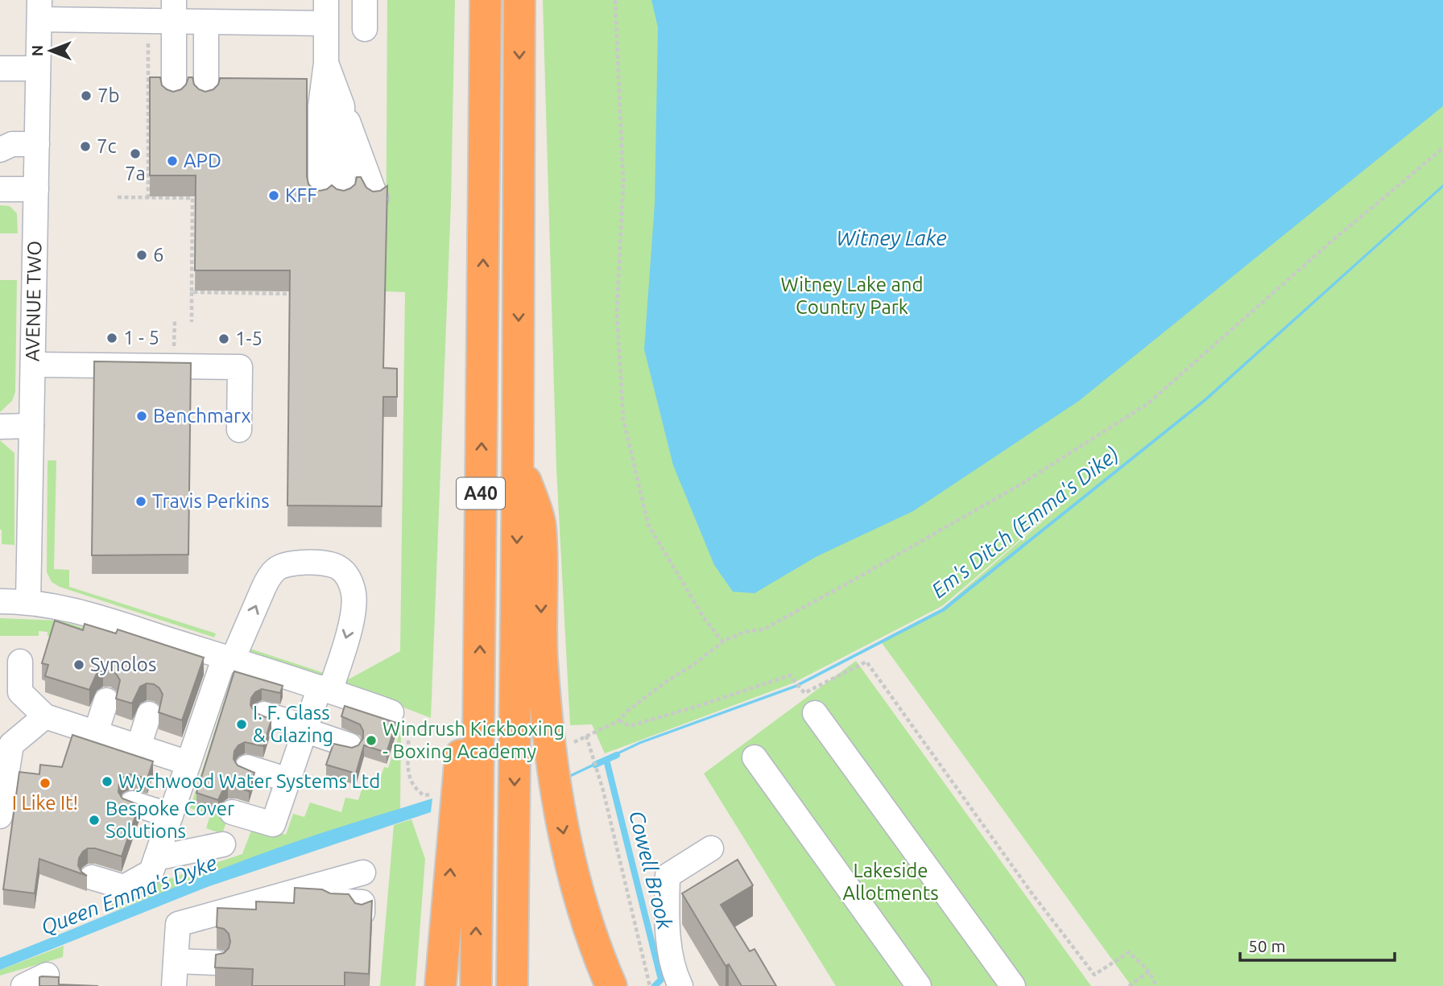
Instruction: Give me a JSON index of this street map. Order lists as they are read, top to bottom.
{
  "streets": {
    "highway": ["A40"],
    "street": ["AVENUE TWO"]
  },
  "water": [
    "Witney Lake",
    "Em's Ditch (Emma's Dike)",
    "Cowell Brook",
    "Queen Emma's Dyke"
  ],
  "parks": ["Witney Lake and Country Park", "Lakeside Allotments"],
  "places": [
    "7b",
    "7c",
    "7a",
    "APD",
    "KFF",
    "6",
    "1 - 5",
    "1-5",
    "Benchmarx",
    "Travis Perkins",
    "Synolos",
    "I. F. Glass & Glazing",
    "Windrush Kickboxing - Boxing Academy",
    "Wychwood Water Systems Ltd",
    "I Like It!",
    "Bespoke Cover Solutions"
  ],
  "scale_bar": "50 m",
  "north": "left"
}
